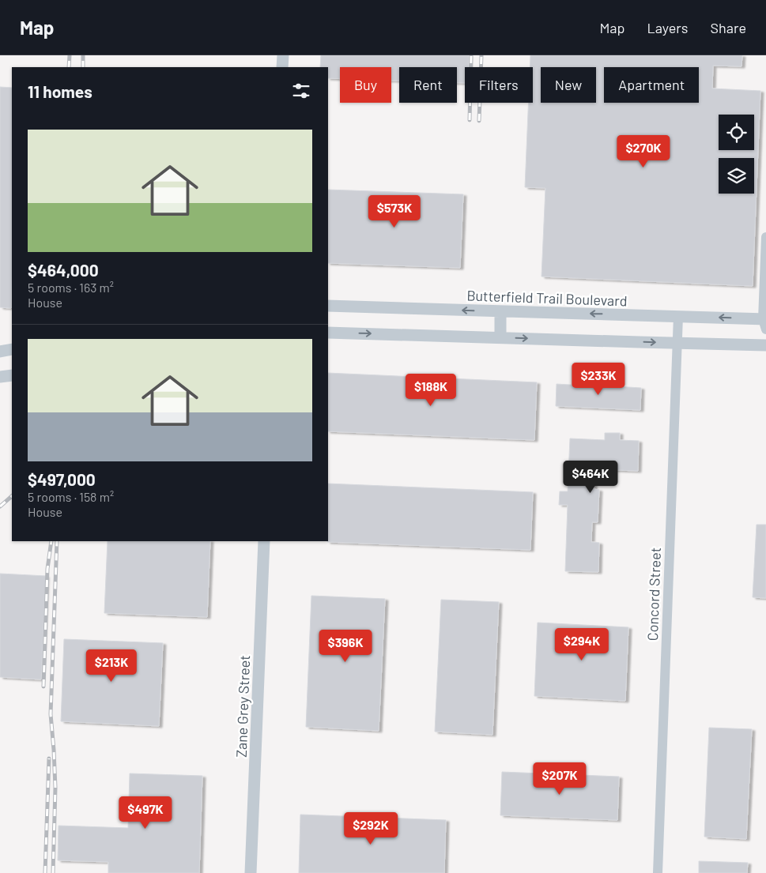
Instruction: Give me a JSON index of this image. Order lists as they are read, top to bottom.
{
  "streets": {
    "street": ["Butterfield Trail Boulevard", "Concord Street", "Zane Grey Street"]
  },
  "crossings": [
    ["Butterfield Trail Boulevard", "Concord Street"]
  ],
  "page": {
    "header": "Map",
    "nav": ["Map", "Layers", "Share"],
    "chip": [
      "Buy",
      "Rent",
      "Filters",
      "New",
      "Apartment"
    ],
    "heading": "11 homes",
    "list": [
      {
        "name": "$464,000",
        "note": "5 rooms · 163 m² · House"
      },
      {
        "name": "$497,000",
        "note": "5 rooms · 158 m² · House"
      }
    ],
    "price": [
      "$270K",
      "$573K",
      "$233K",
      "$188K",
      "$464K",
      "$294K",
      "$396K",
      "$213K",
      "$207K",
      "$497K",
      "$292K"
    ]
  }
}
